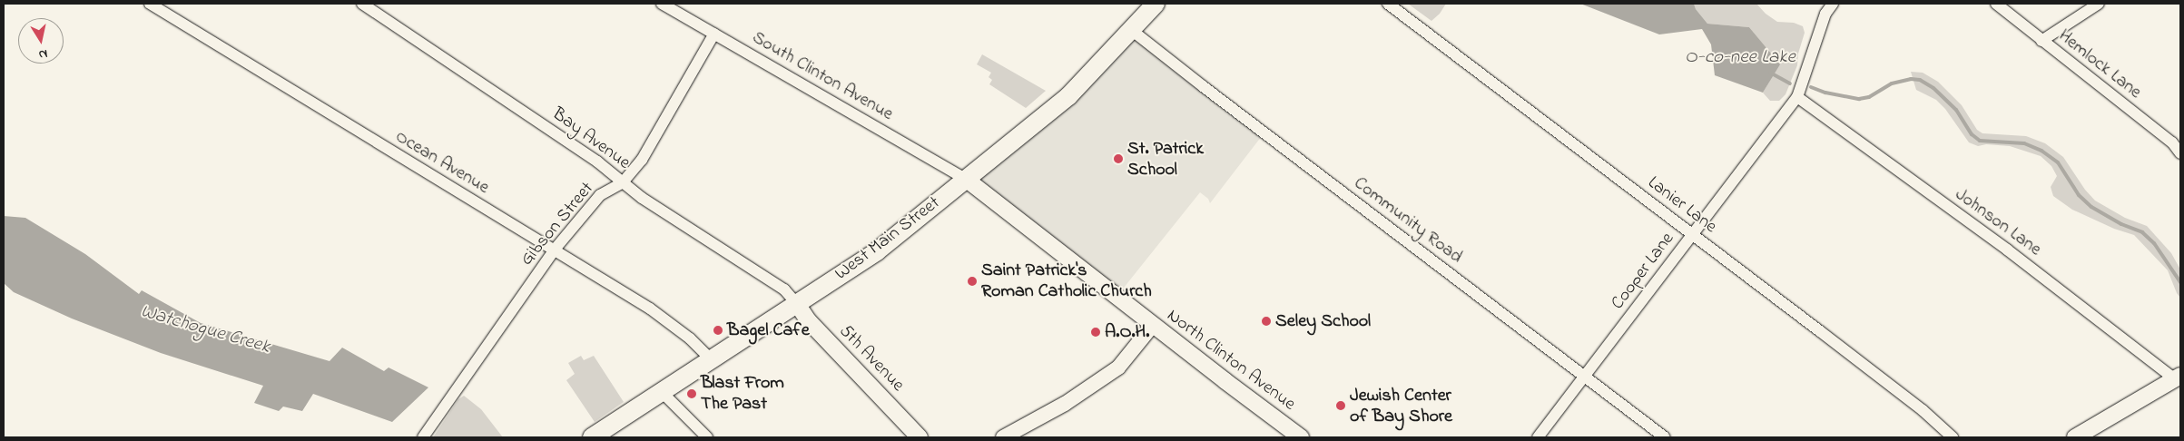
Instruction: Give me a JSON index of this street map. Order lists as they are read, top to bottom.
{
  "streets": {
    "main road": ["West Main Street", "5th Avenue", "North Clinton Avenue"],
    "street": [
      "Hemlock Lane",
      "South Clinton Avenue",
      "Bay Avenue",
      "Ocean Avenue",
      "Lanier Lane",
      "Community Road",
      "Johnson Lane",
      "Gibson Street",
      "Cooper Lane"
    ]
  },
  "crossings": [
    ["South Clinton Avenue", "Gibson Street"],
    ["South Clinton Avenue", "West Main Street"],
    ["South Clinton Avenue", "North Clinton Avenue"],
    ["Bay Avenue", "Gibson Street"],
    ["Bay Avenue", "West Main Street"],
    ["Bay Avenue", "5th Avenue"],
    ["Ocean Avenue", "Gibson Street"],
    ["Ocean Avenue", "West Main Street"],
    ["Lanier Lane", "Cooper Lane"],
    ["Community Road", "West Main Street"],
    ["Community Road", "Cooper Lane"],
    ["Johnson Lane", "Cooper Lane"],
    ["West Main Street", "5th Avenue"],
    ["West Main Street", "North Clinton Avenue"]
  ],
  "water": ["O-co-nee Lake", "Watchogue Creek"],
  "places": [
    "St. Patrick School",
    "Saint Patrick's Roman Catholic Church",
    "Seley School",
    "Bagel Cafe",
    "A.O.H.",
    "Blast From The Past",
    "Jewish Center of Bay Shore"
  ],
  "north": "bottom"
}
